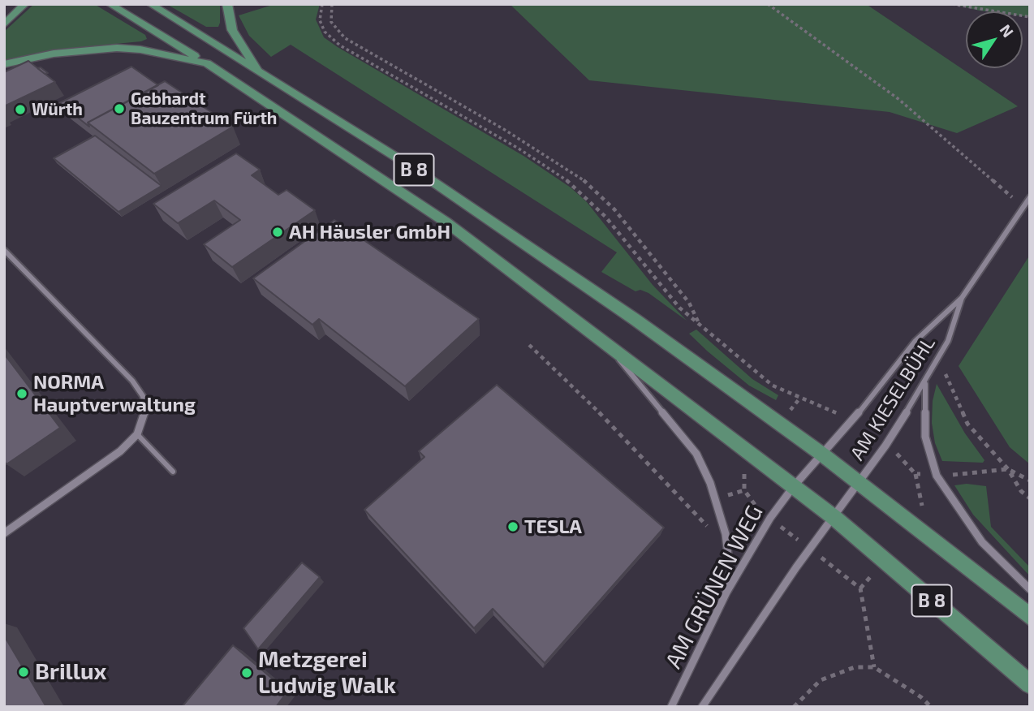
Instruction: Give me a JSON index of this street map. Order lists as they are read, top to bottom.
{
  "streets": {
    "main road": ["B 8"],
    "street": ["AM KIESELBÜHL", "AM GRÜNEN WEG"]
  },
  "crossings": [
    ["B 8", "AM KIESELBÜHL"],
    ["B 8", "AM GRÜNEN WEG"],
    ["AM KIESELBÜHL", "AM GRÜNEN WEG"]
  ],
  "places": [
    "Gebhardt Bauzentrum Fürth",
    "Würth",
    "AH Häusler GmbH",
    "NORMA Hauptverwaltung",
    "TESLA",
    "Brillux",
    "Metzgerei Ludwig Walk"
  ],
  "north": "top right"
}
